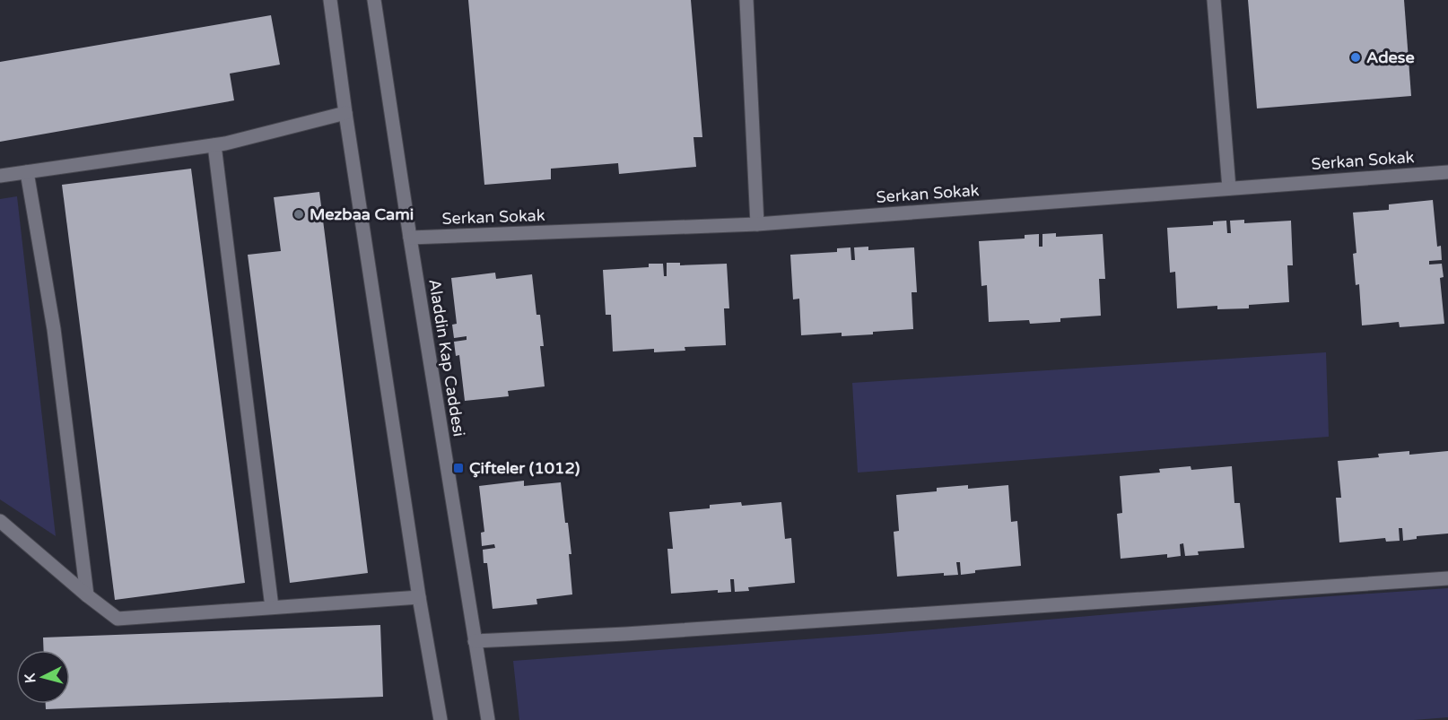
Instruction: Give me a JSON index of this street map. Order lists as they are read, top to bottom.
{
  "streets": {
    "street": ["Serkan Sokak", "Aladdin Kap Caddesi"]
  },
  "crossings": [
    ["Serkan Sokak", "Aladdin Kap Caddesi"]
  ],
  "places": {
    "other": ["Adese", "Mezbaa Cami"],
    "transit": ["Çifteler (1012)"]
  },
  "north": "left"
}
